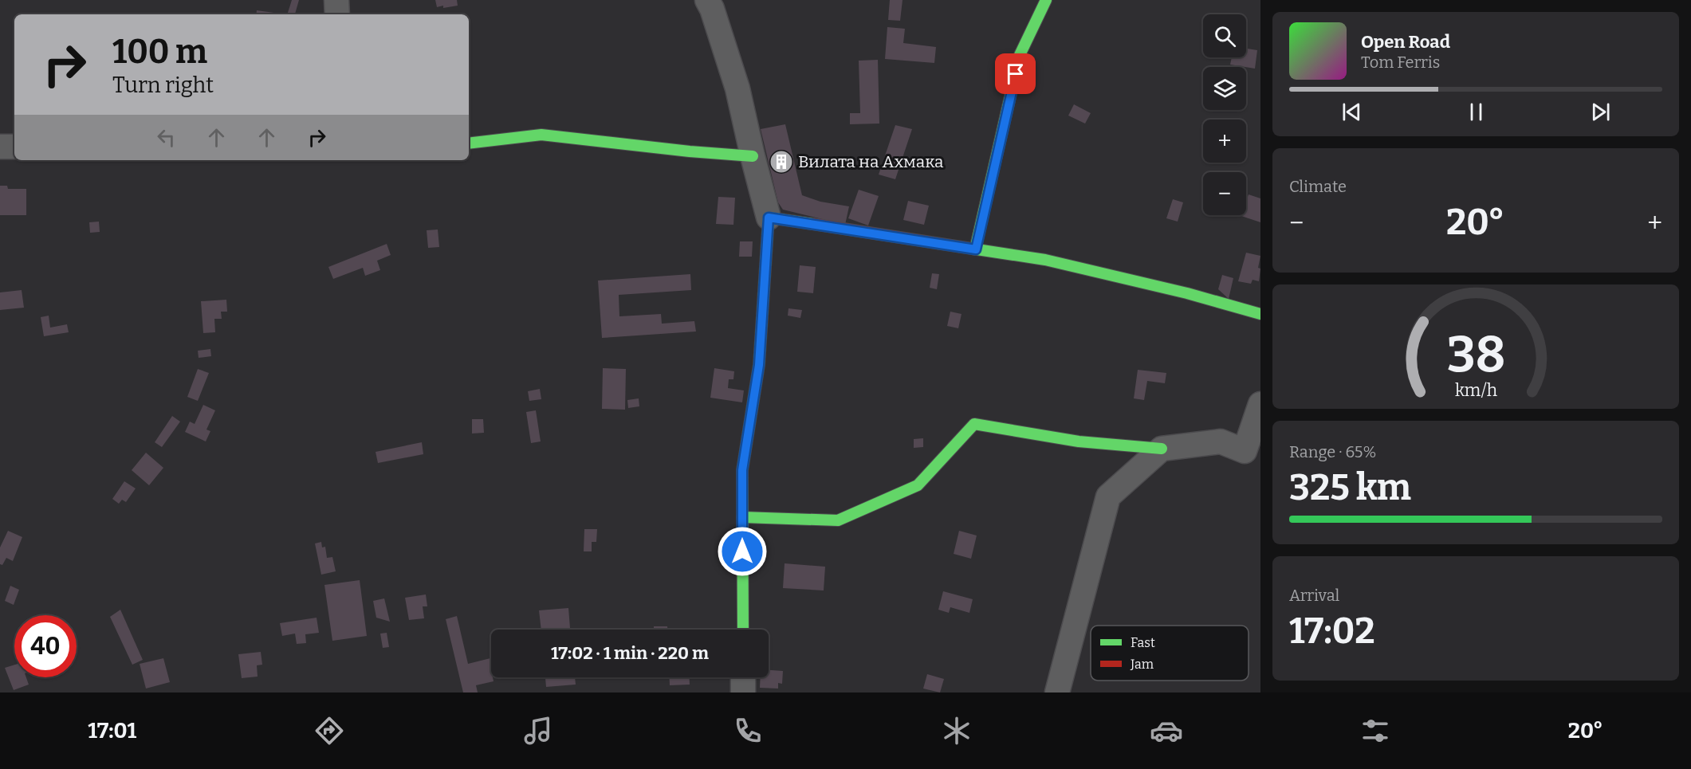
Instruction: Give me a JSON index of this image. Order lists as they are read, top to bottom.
{
  "places": {
    "building": ["Вилата на Ахмака"]
  },
  "legend": ["Fast", "Jam"],
  "page": {
    "map_buttons": ["+", "−"],
    "turn": ["100 m", "Turn right"],
    "song": ["Open Road", "Tom Ferris"],
    "tile": [
      "Climate",
      ["Range · 65%", "325 km"],
      ["Arrival", "17:02"]
    ],
    "heat": ["−", "20°", "+"],
    "limit": "40",
    "trip": "17:02 · 1 min · 220 m",
    "tabs": ["17:01", "20°"],
    "gauge": ["38", "km/h"]
  }
}
